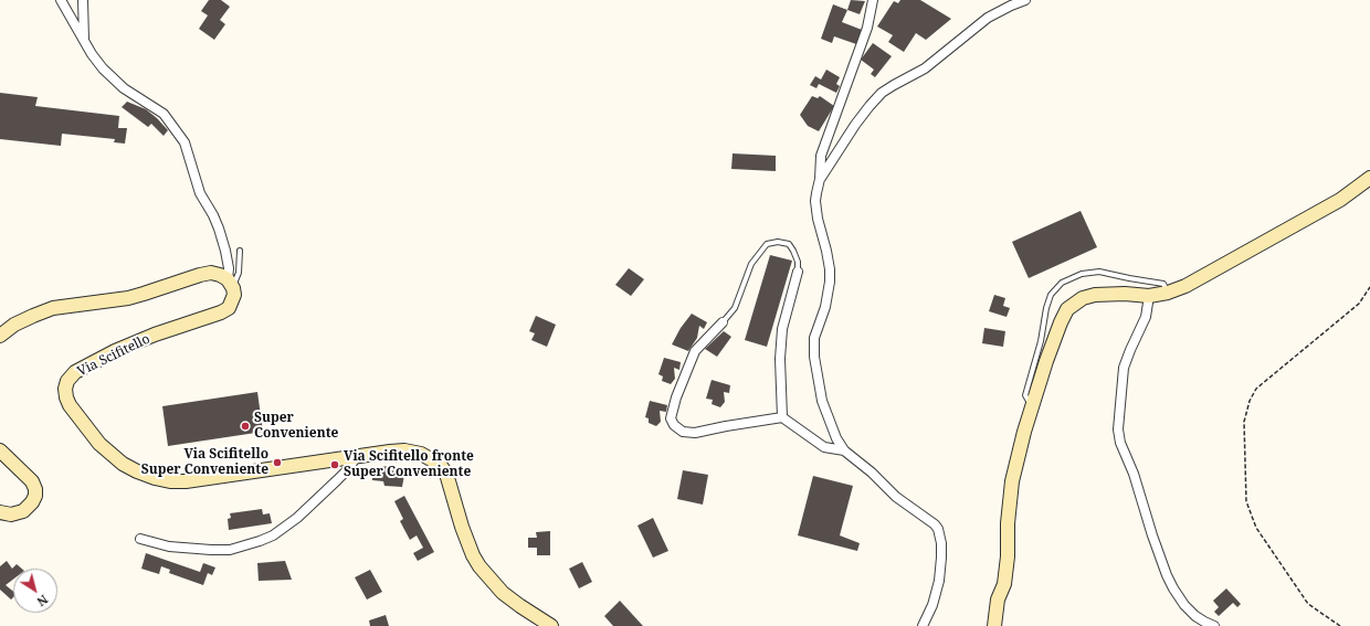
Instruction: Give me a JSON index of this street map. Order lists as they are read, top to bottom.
{
  "streets": {
    "main road": ["Via Scifitello"]
  },
  "places": ["Super Conveniente", "Via Scifitello Super Conveniente", "Via Scifitello fronte Super Conveniente"],
  "north": "bottom right"
}
